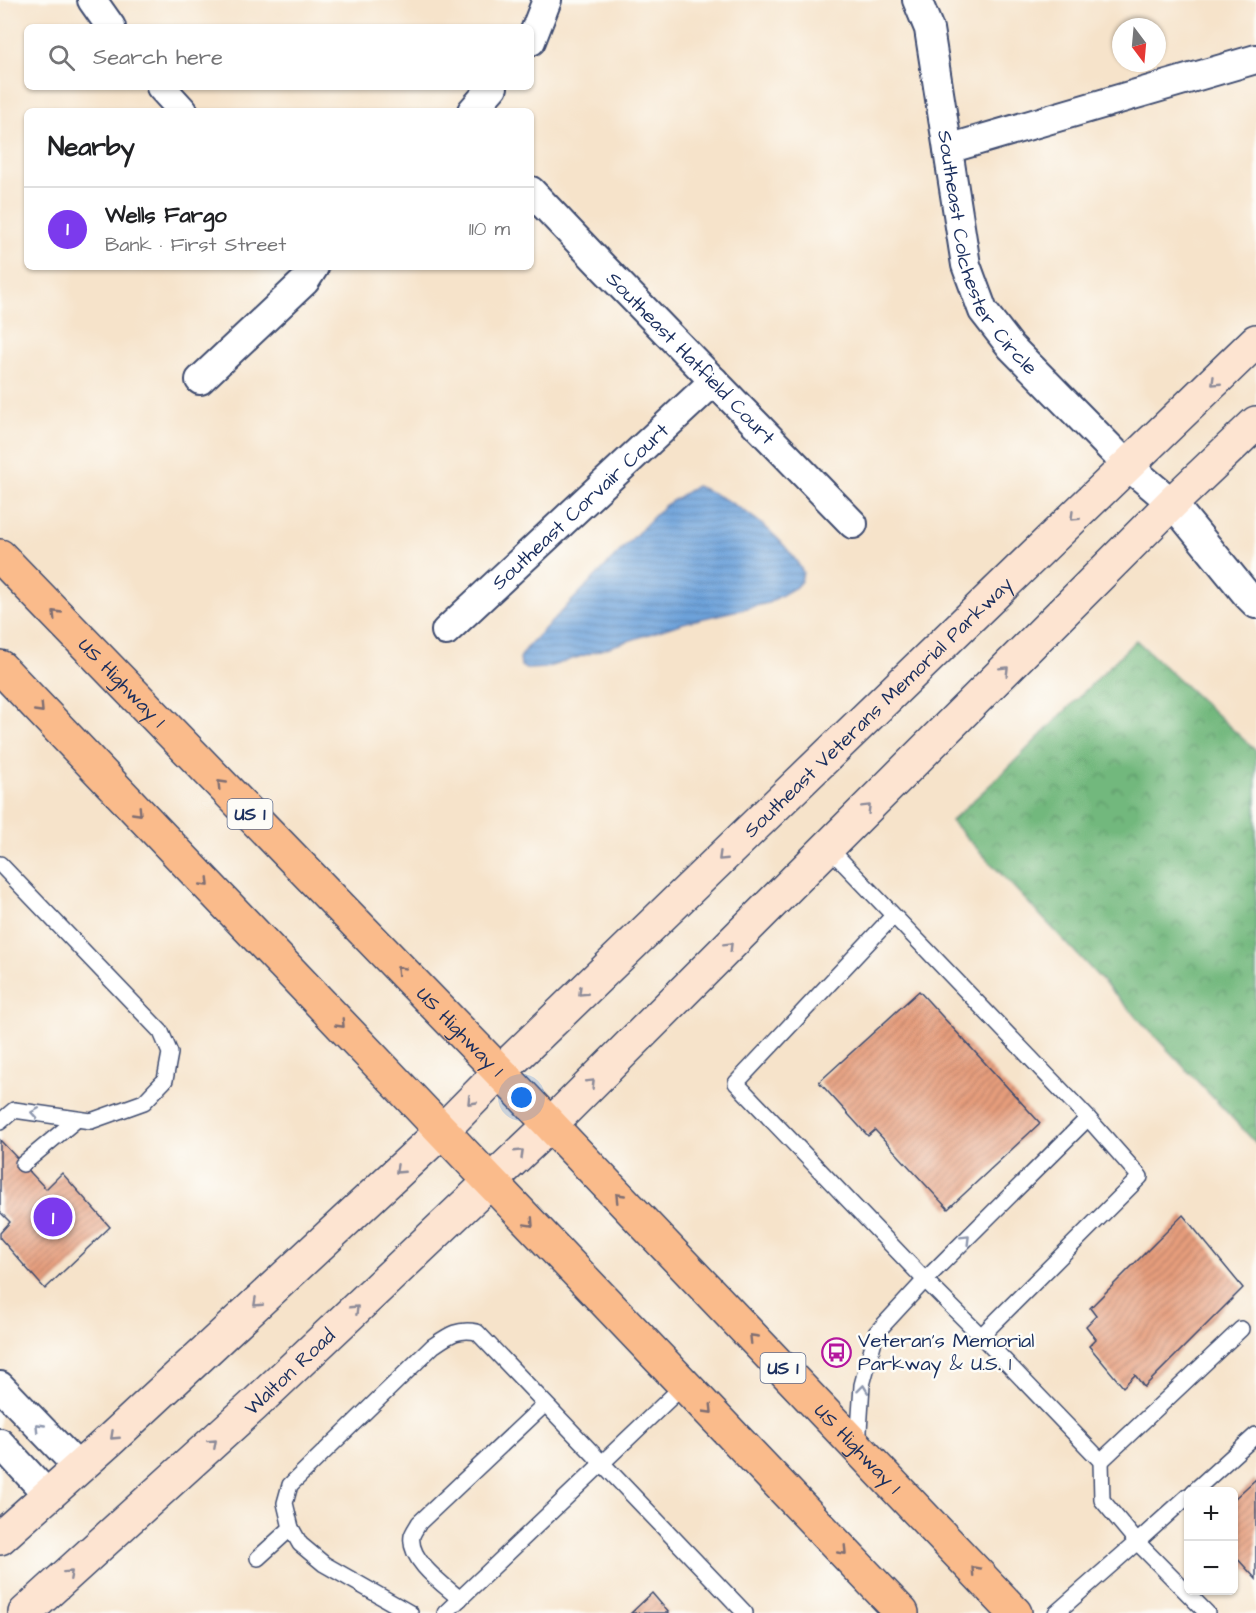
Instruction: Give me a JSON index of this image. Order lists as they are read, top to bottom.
{
  "streets": {
    "main road": [
      "US Highway 1",
      "Southeast Veterans Memorial Parkway",
      "US 1",
      "Walton Road"
    ],
    "street": ["Southeast Colchester Circle", "Southeast Hatfield Court", "Southeast Corvair Court"]
  },
  "crossings": [
    ["Southeast Colchester Circle", "Southeast Veterans Memorial Parkway"],
    ["Southeast Hatfield Court", "Southeast Corvair Court"],
    ["US Highway 1", "Southeast Veterans Memorial Parkway"],
    ["US Highway 1", "Walton Road"]
  ],
  "places": {
    "bus stop": ["Veteran's Memorial Parkway & U.S. 1"]
  },
  "north": "bottom",
  "page": {
    "search": "Search here",
    "heading": "Nearby",
    "list": [
      {
        "mark": "1",
        "name": "Wells Fargo",
        "note": "Bank · First Street",
        "value": "110 m"
      }
    ],
    "pins": "1",
    "map_buttons": ["+", "−"]
  }
}
